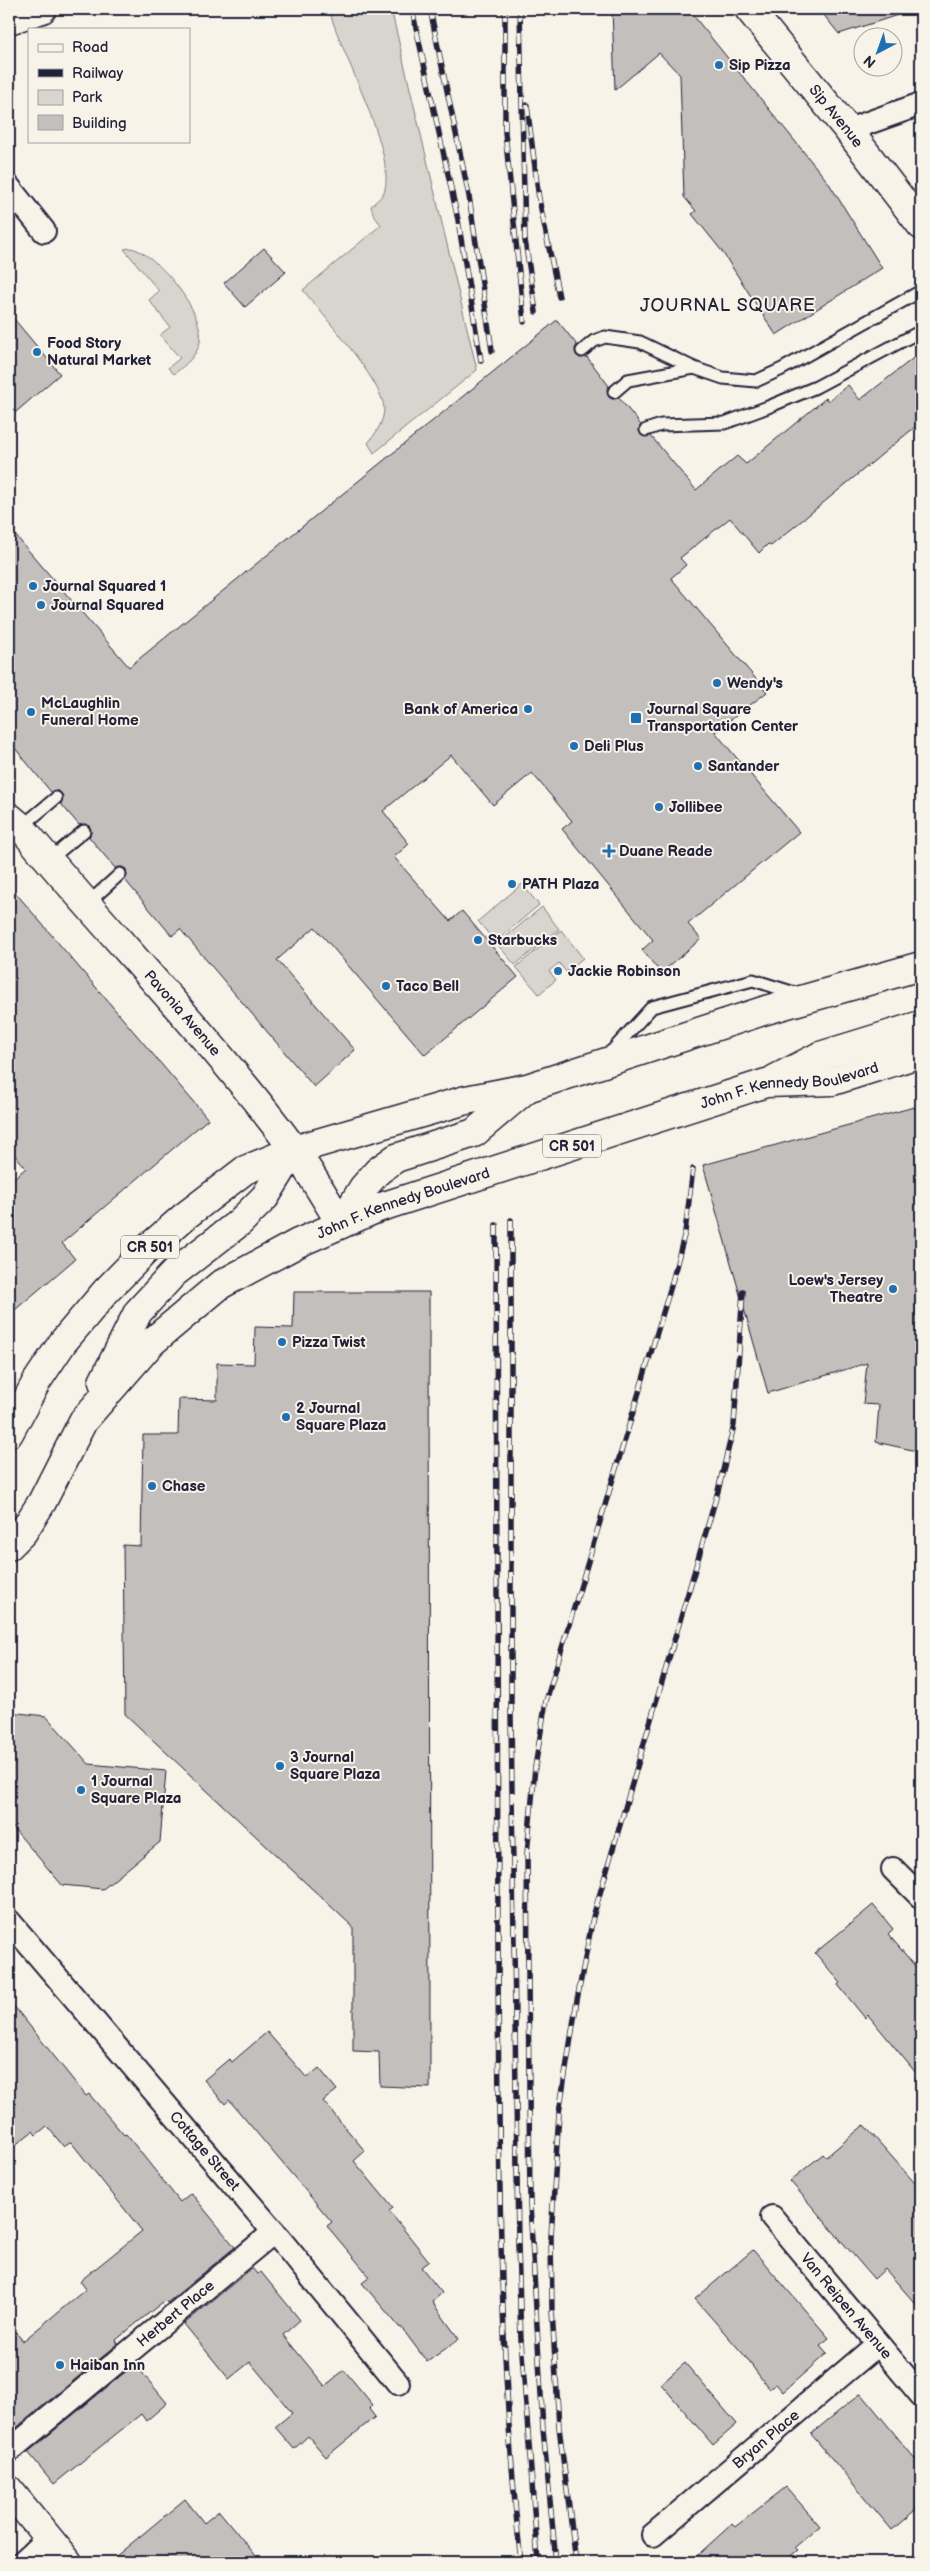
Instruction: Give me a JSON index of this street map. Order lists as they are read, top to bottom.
{
  "streets": {
    "main road": [
      "Sip Avenue",
      "Pavonia Avenue",
      "John F. Kennedy Boulevard",
      "CR 501"
    ],
    "street": [
      "Cottage Street",
      "Van Reipen Avenue",
      "Herbert Place",
      "Bryan Place"
    ]
  },
  "crossings": [
    ["Pavonia Avenue", "John F. Kennedy Boulevard"],
    ["Pavonia Avenue", "CR 501"],
    ["Cottage Street", "Herbert Place"],
    ["Van Reipen Avenue", "Bryan Place"]
  ],
  "districts": ["JOURNAL SQUARE"],
  "places": {
    "other": [
      "Sip Pizza",
      "Food Story Natural Market",
      "Journal Squared 1",
      "Journal Squared",
      "Wendy's",
      "Bank of America",
      "McLaughlin Funeral Home",
      "Deli Plus",
      "Santander",
      "Jollibee",
      "PATH Plaza",
      "Starbucks",
      "Jackie Robinson",
      "Taco Bell",
      "Loew's Jersey Theatre",
      "Pizza Twist",
      "2 Journal Square Plaza",
      "Chase",
      "3 Journal Square Plaza",
      "1 Journal Square Plaza",
      "Haiban Inn"
    ],
    "transit": ["Journal Square Transportation Center"],
    "health": ["Duane Reade"]
  },
  "legend": [
    "Road",
    "Railway",
    "Park",
    "Building"
  ],
  "north": "bottom left"
}
